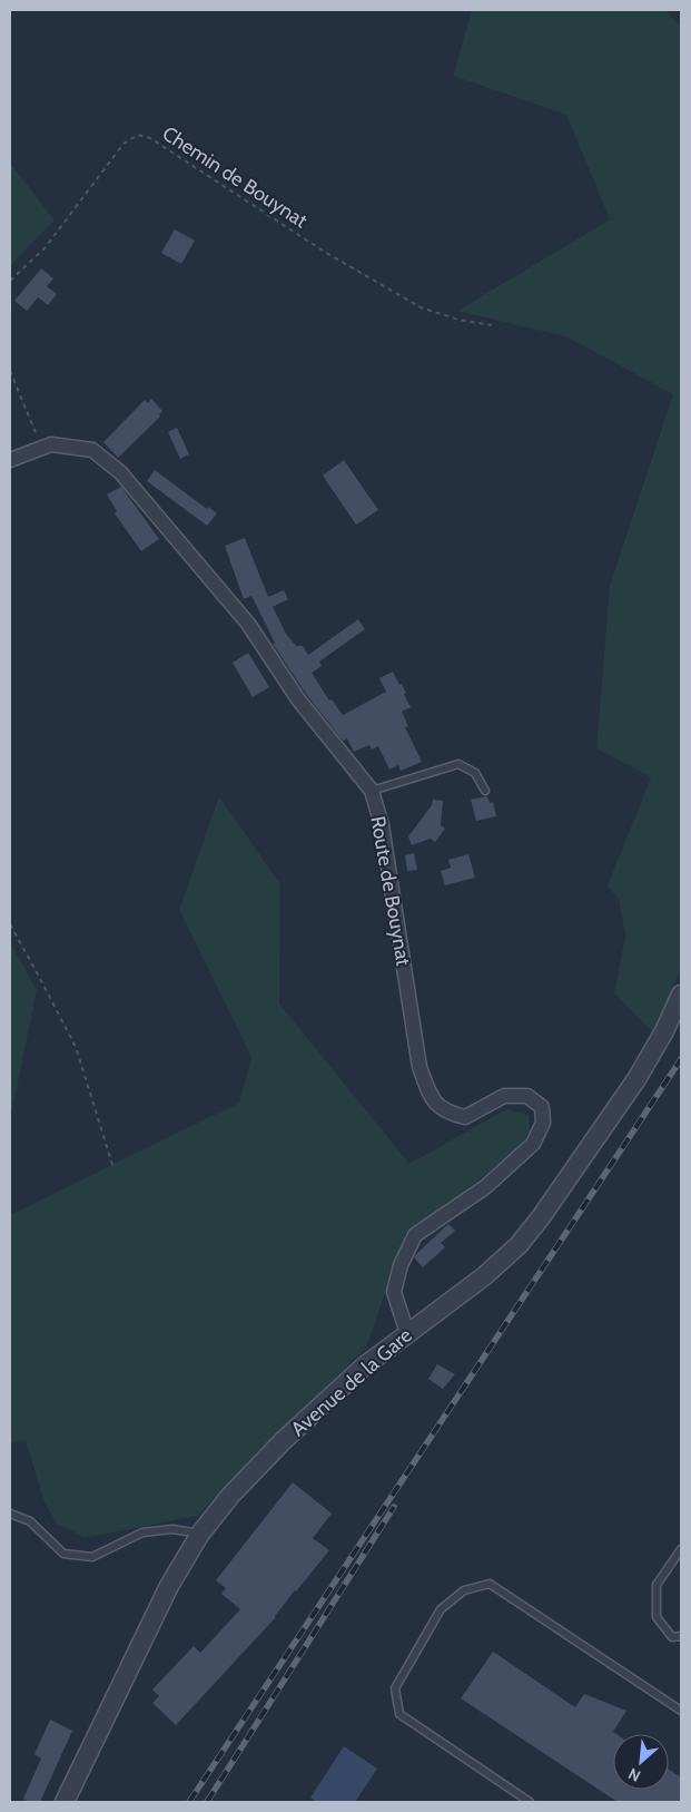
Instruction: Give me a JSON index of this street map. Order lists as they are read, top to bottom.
{
  "streets": {
    "street": ["Route de Bouynat", "Avenue de la Gare"],
    "path": ["Chemin de Bouynat"]
  },
  "crossings": [
    ["Route de Bouynat", "Avenue de la Gare"]
  ],
  "north": "bottom left"
}
